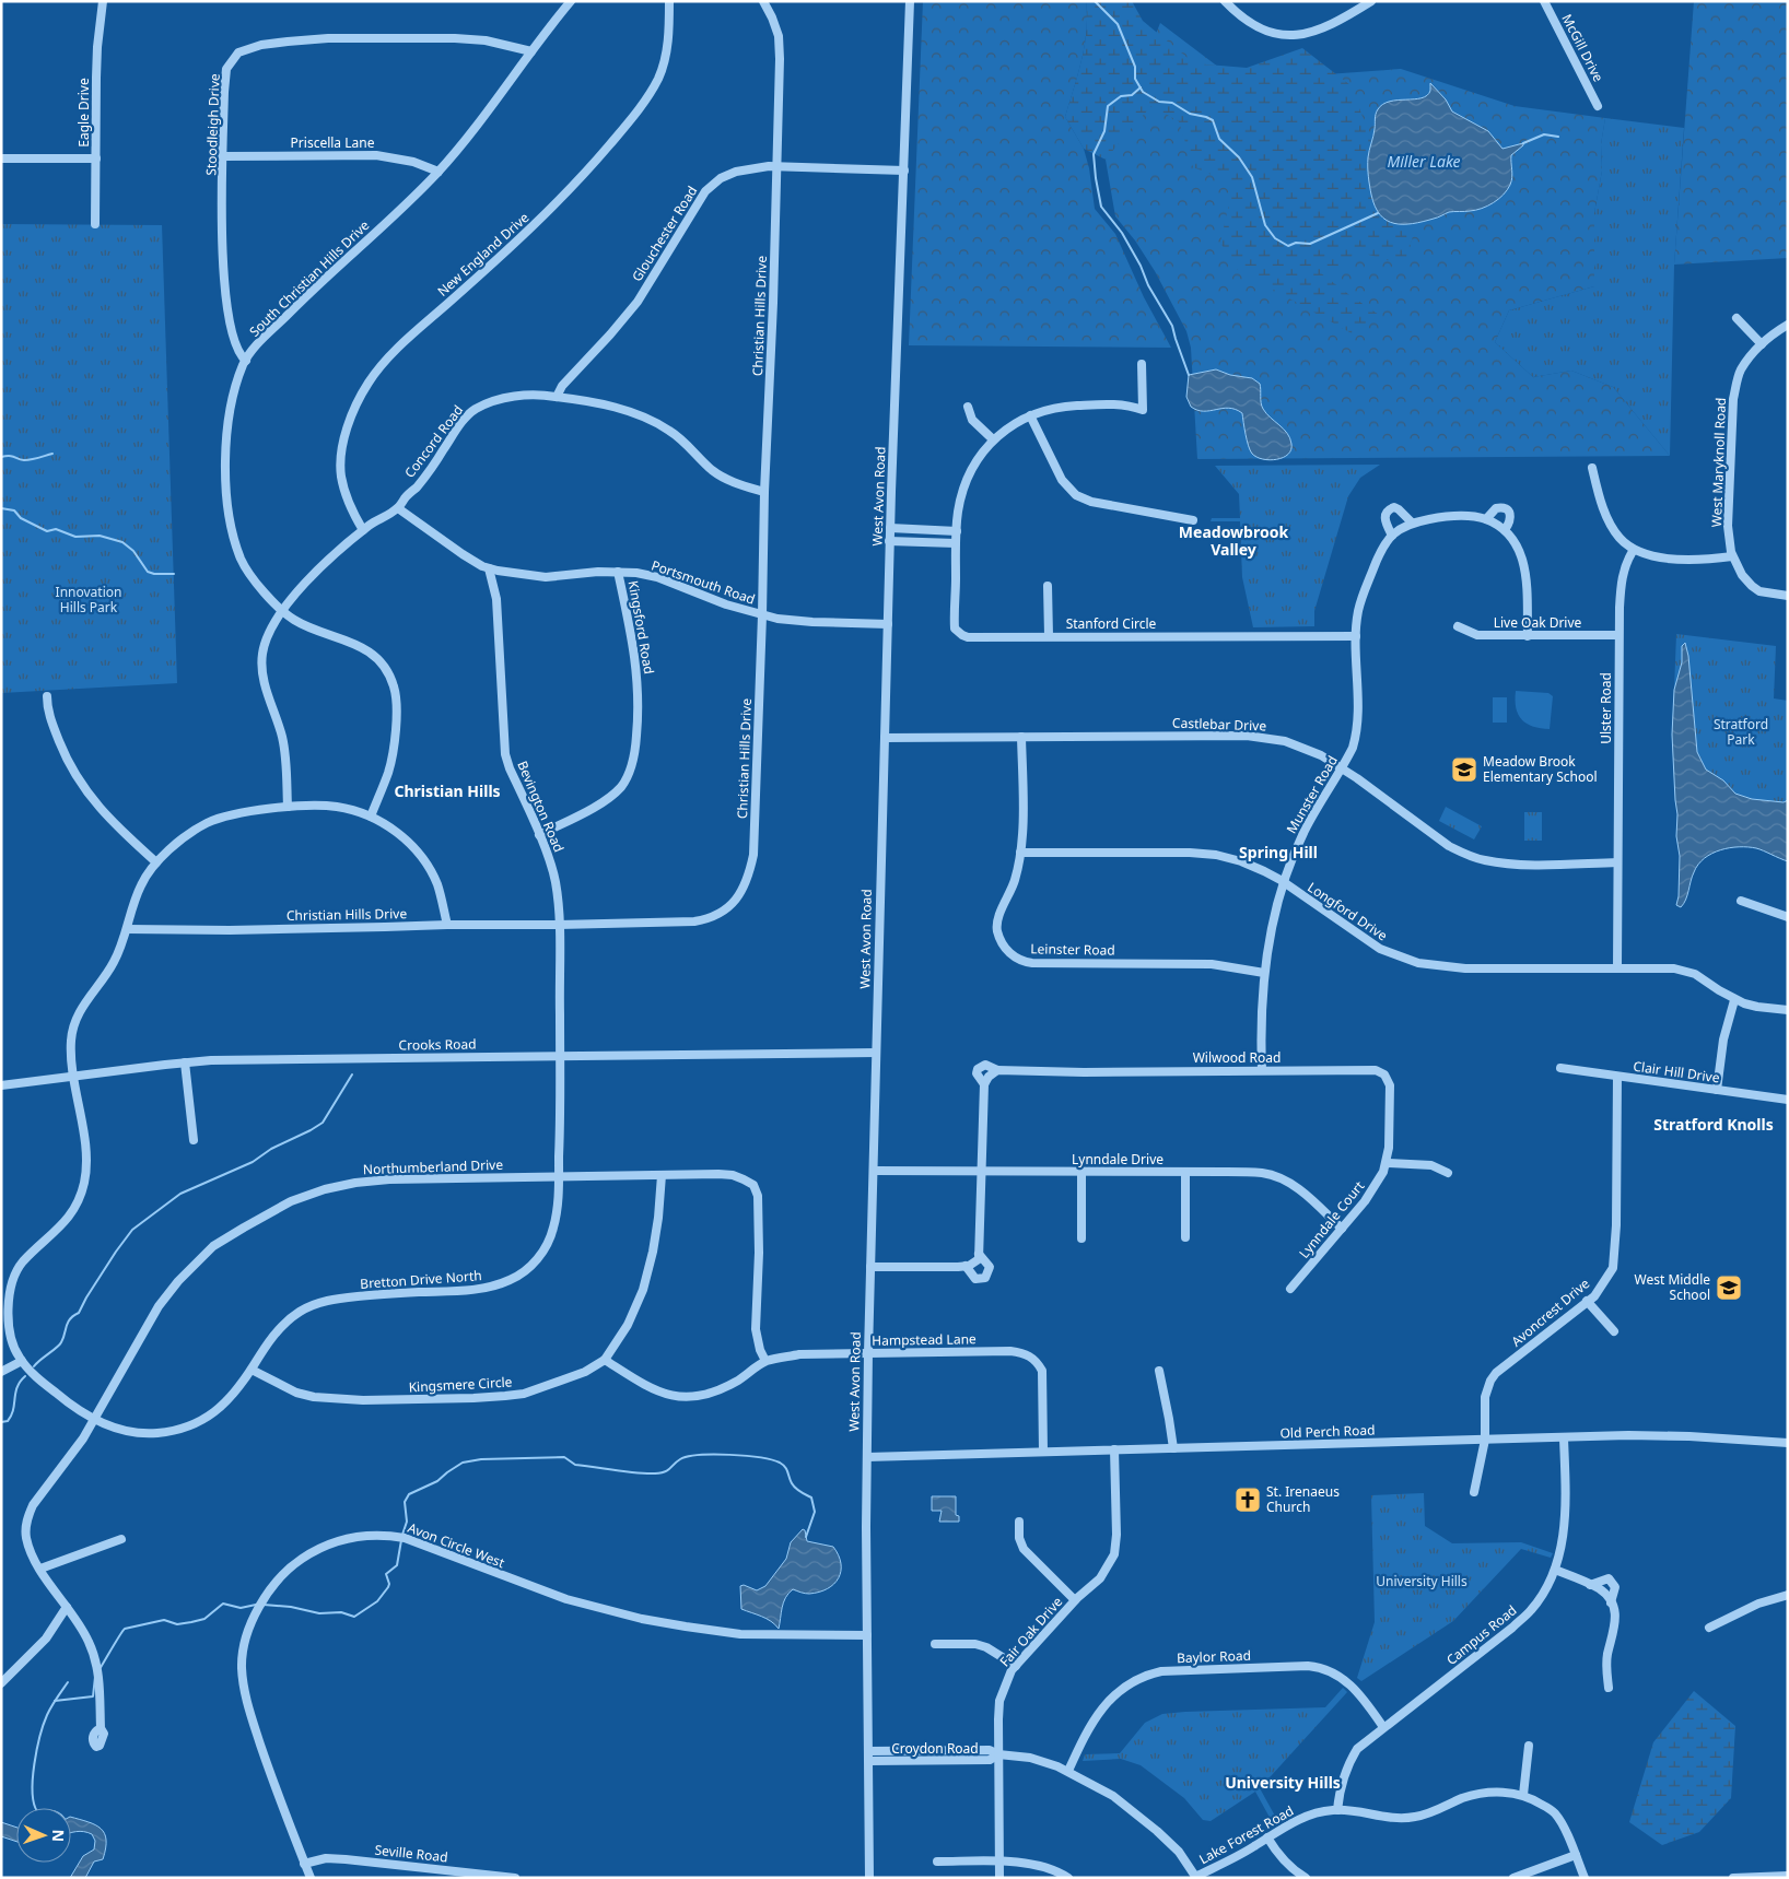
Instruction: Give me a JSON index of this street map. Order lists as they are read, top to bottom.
{
  "streets": {
    "street": [
      "McGill Drive",
      "Eagle Drive",
      "Stoodleigh Drive",
      "Priscella Lane",
      "Glouchester Road",
      "New England Drive",
      "South Christian Hills Drive",
      "Christian Hills Drive",
      "Concord Road",
      "West Maryknoll Road",
      "West Avon Road",
      "Portsmouth Road",
      "Live Oak Drive",
      "Stanford Circle",
      "Kingsford Road",
      "Ulster Road",
      "Castlebar Drive",
      "Munster Road",
      "Bevington Road",
      "Longford Drive",
      "Leinster Road",
      "Crooks Road",
      "Wilwood Road",
      "Clair Hill Drive",
      "Lynndale Drive",
      "Northumberland Drive",
      "Lynndale Court",
      "Bretton Drive North",
      "Avoncrest Drive",
      "Hampstead Lane",
      "Kingsmere Circle",
      "Old Perch Road",
      "Avon Circle West",
      "Fair Oak Drive",
      "Campus Road",
      "Baylor Road",
      "Croydon Road",
      "Lake Forest Road",
      "Seville Road"
    ]
  },
  "crossings": [
    ["Stoodleigh Drive", "Priscella Lane"],
    ["Stoodleigh Drive", "South Christian Hills Drive"],
    ["Priscella Lane", "South Christian Hills Drive"],
    ["Glouchester Road", "Christian Hills Drive"],
    ["Glouchester Road", "Concord Road"],
    ["Glouchester Road", "West Avon Road"],
    ["New England Drive", "Concord Road"],
    ["South Christian Hills Drive", "Concord Road"],
    ["South Christian Hills Drive", "Bretton Drive North"],
    ["Christian Hills Drive", "Concord Road"],
    ["Christian Hills Drive", "Portsmouth Road"],
    ["Christian Hills Drive", "Bevington Road"],
    ["Christian Hills Drive", "Bretton Drive North"],
    ["Concord Road", "Portsmouth Road"],
    ["Concord Road", "Bretton Drive North"],
    ["West Avon Road", "Portsmouth Road"],
    ["West Avon Road", "Castlebar Drive"],
    ["West Avon Road", "Crooks Road"],
    ["West Avon Road", "Wilwood Road"],
    ["West Avon Road", "Lynndale Drive"],
    ["West Avon Road", "Hampstead Lane"],
    ["West Avon Road", "Old Perch Road"],
    ["West Avon Road", "Avon Circle West"],
    ["West Avon Road", "Croydon Road"],
    ["Portsmouth Road", "Kingsford Road"],
    ["Portsmouth Road", "Bevington Road"],
    ["Live Oak Drive", "Ulster Road"],
    ["Live Oak Drive", "Munster Road"],
    ["Stanford Circle", "Munster Road"],
    ["Kingsford Road", "Bevington Road"],
    ["Ulster Road", "Castlebar Drive"],
    ["Ulster Road", "Longford Drive"],
    ["Castlebar Drive", "Munster Road"],
    ["Castlebar Drive", "Leinster Road"],
    ["Munster Road", "Longford Drive"],
    ["Munster Road", "Leinster Road"],
    ["Munster Road", "Wilwood Road"],
    ["Bevington Road", "Crooks Road"],
    ["Bevington Road", "Bretton Drive North"],
    ["Longford Drive", "Leinster Road"],
    ["Crooks Road", "Bretton Drive North"],
    ["Wilwood Road", "Lynndale Drive"],
    ["Wilwood Road", "Lynndale Court"],
    ["Clair Hill Drive", "Avoncrest Drive"],
    ["Lynndale Drive", "Lynndale Court"],
    ["Northumberland Drive", "Bretton Drive North"],
    ["Northumberland Drive", "Hampstead Lane"],
    ["Northumberland Drive", "Kingsmere Circle"],
    ["Bretton Drive North", "Kingsmere Circle"],
    ["Avoncrest Drive", "Old Perch Road"],
    ["Hampstead Lane", "Kingsmere Circle"],
    ["Hampstead Lane", "Old Perch Road"],
    ["Old Perch Road", "Fair Oak Drive"],
    ["Old Perch Road", "Campus Road"],
    ["Avon Circle West", "Seville Road"],
    ["Fair Oak Drive", "Croydon Road"],
    ["Campus Road", "Baylor Road"],
    ["Campus Road", "Lake Forest Road"],
    ["Baylor Road", "Croydon Road"],
    ["Croydon Road", "Lake Forest Road"]
  ],
  "districts": [
    "Meadowbrook Valley",
    "Christian Hills",
    "Spring Hill",
    "Stratford Knolls",
    "University Hills"
  ],
  "water": ["Miller Lake"],
  "parks": ["Innovation Hills Park", "Stratford Park", "University Hills"],
  "places": {
    "school or university": ["Meadow Brook Elementary School", "West Middle School"],
    "church": ["St. Irenaeus Church"]
  },
  "north": "right"
}
